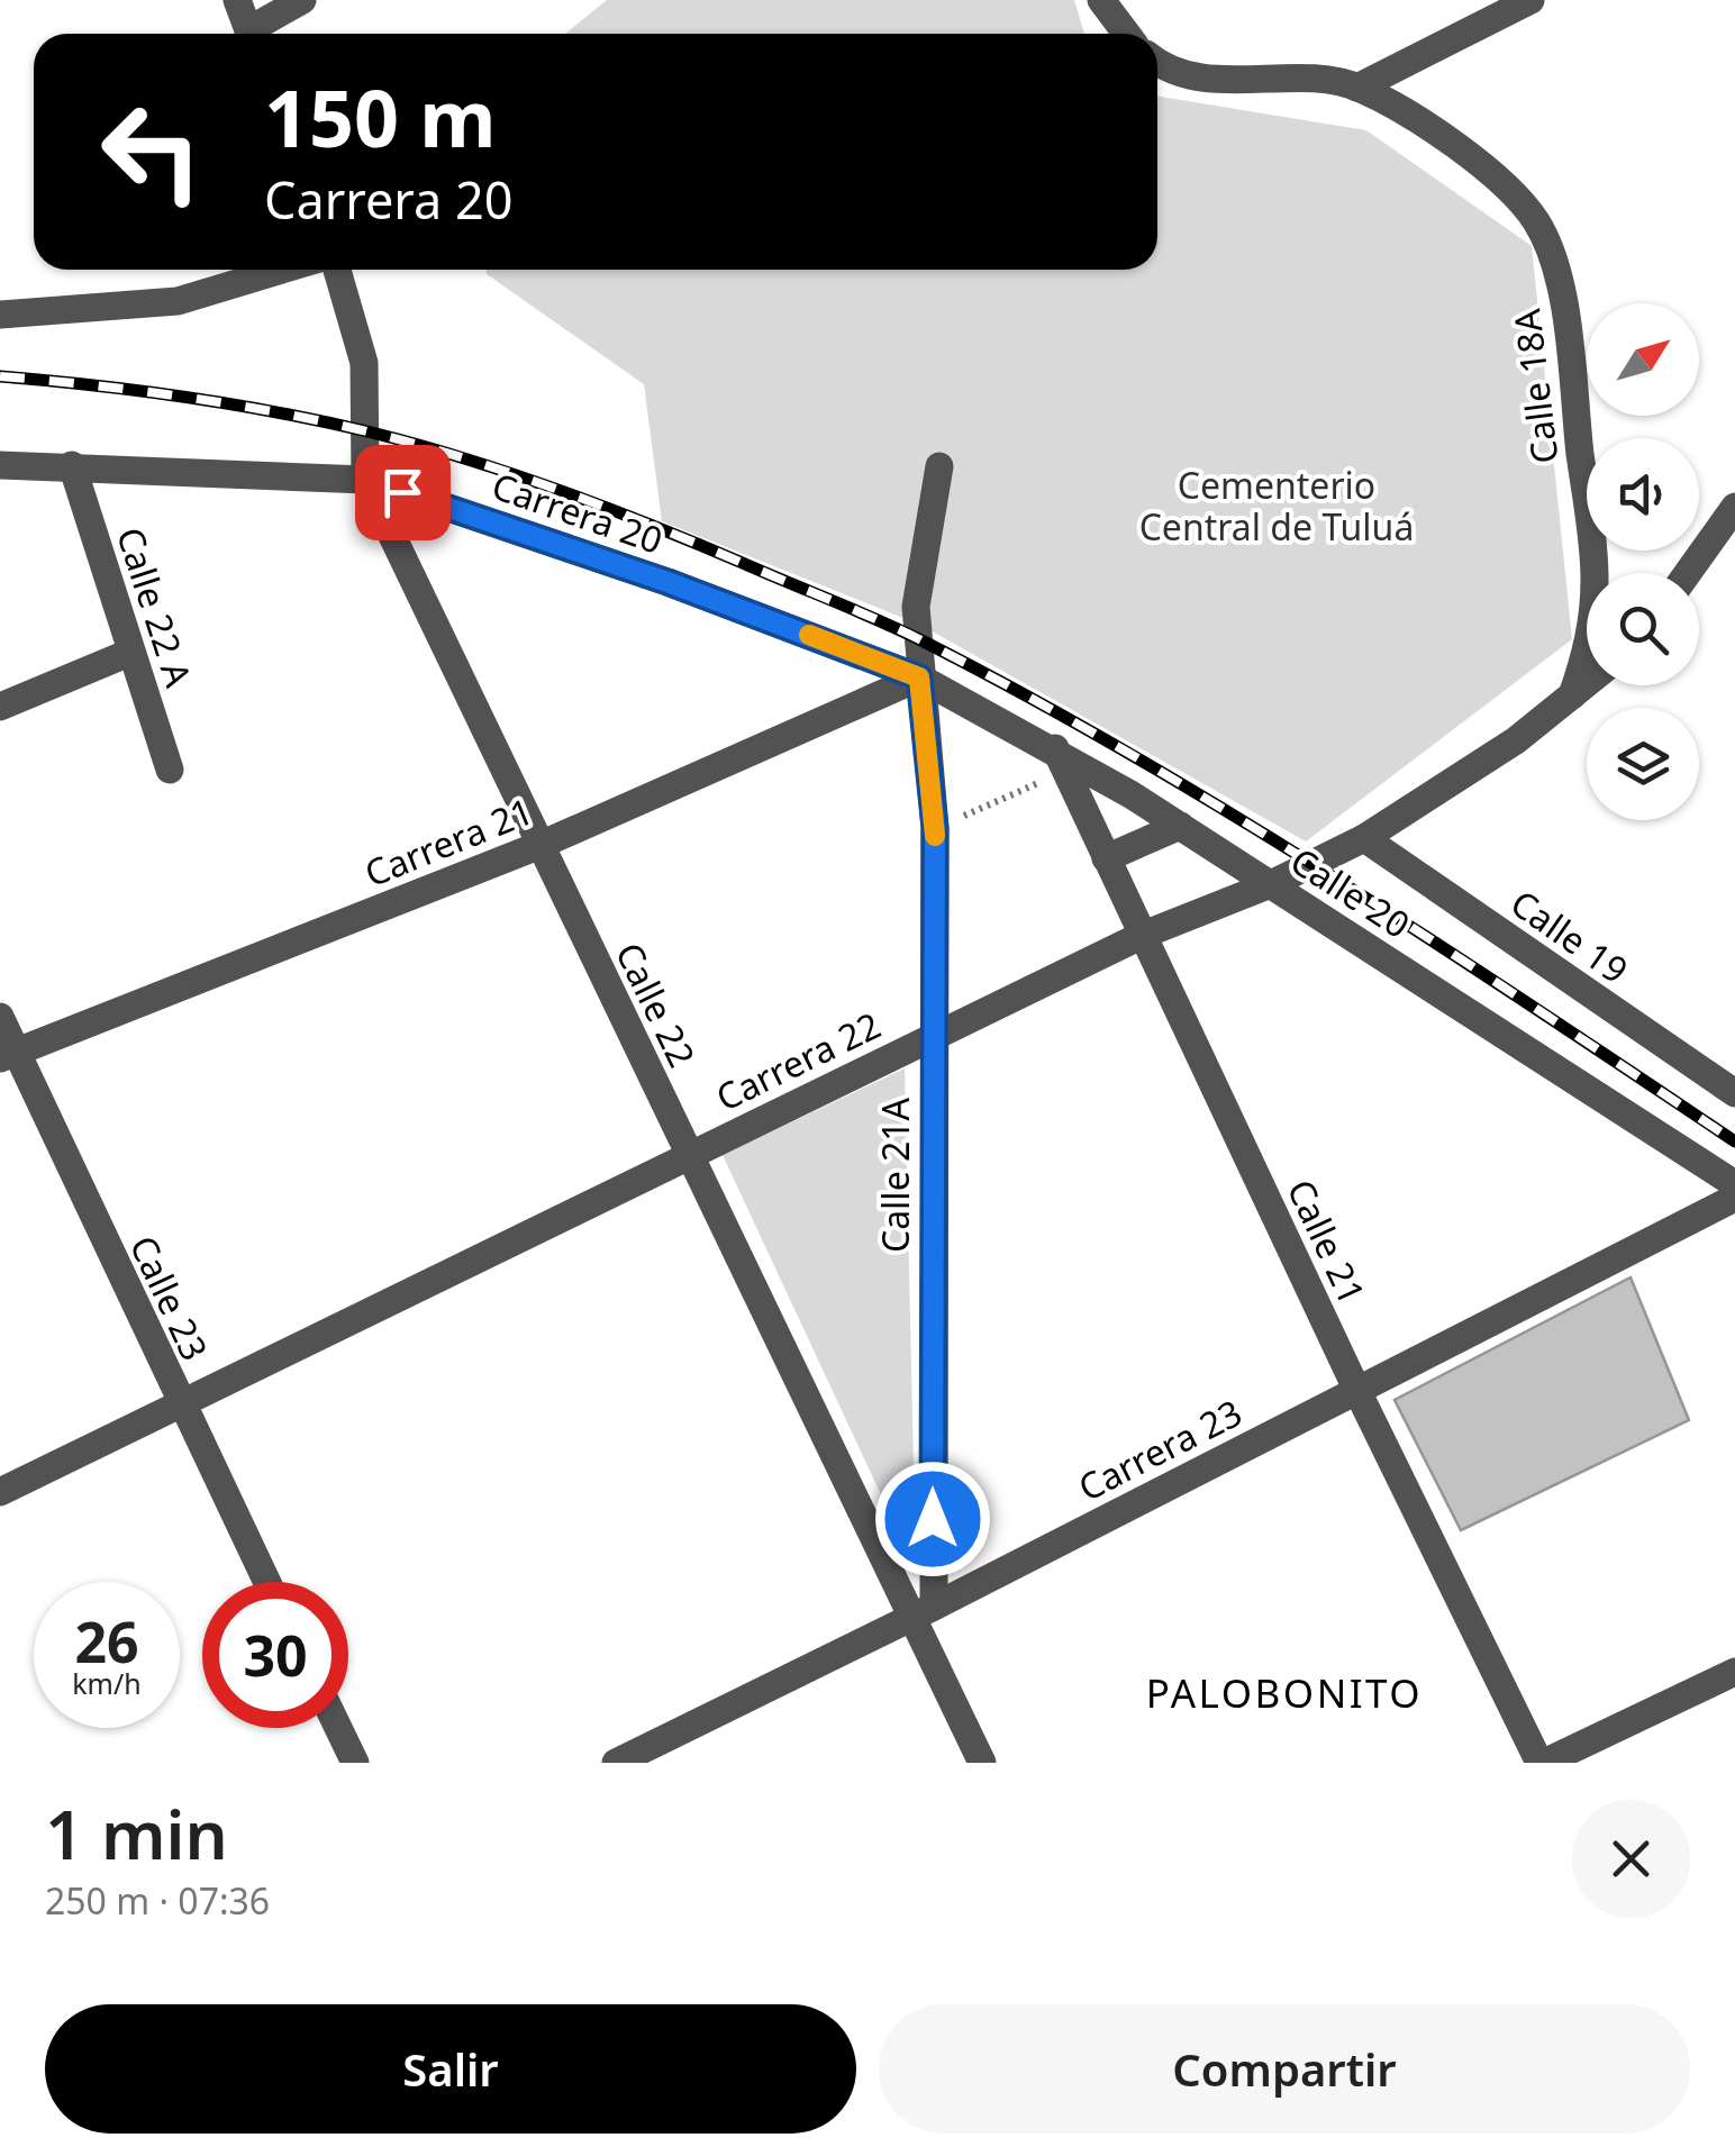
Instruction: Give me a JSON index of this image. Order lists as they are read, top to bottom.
{
  "streets": {
    "street": [
      "Calle 18A",
      "Carrera 20",
      "Calle 22 A",
      "Carrera 21",
      "Calle 20",
      "Calle 19",
      "Calle 22",
      "Carrera 22",
      "Calle 21A",
      "Calle 21",
      "Calle 23",
      "Carrera 23"
    ]
  },
  "crossings": [
    ["Calle 18A", "Carrera 22"],
    ["Carrera 20", "Calle 22 A"],
    ["Carrera 20", "Carrera 21"],
    ["Carrera 20", "Calle 20"],
    ["Carrera 20", "Calle 22"],
    ["Carrera 20", "Calle 21A"],
    ["Carrera 21", "Calle 20"],
    ["Carrera 21", "Calle 22"],
    ["Carrera 21", "Calle 21A"],
    ["Carrera 21", "Calle 23"],
    ["Calle 20", "Carrera 22"],
    ["Calle 20", "Calle 21A"],
    ["Calle 20", "Calle 21"],
    ["Calle 19", "Carrera 22"],
    ["Calle 22", "Carrera 22"],
    ["Calle 22", "Calle 21A"],
    ["Calle 22", "Carrera 23"],
    ["Carrera 22", "Calle 21A"],
    ["Carrera 22", "Calle 21"],
    ["Carrera 22", "Calle 23"],
    ["Calle 21A", "Carrera 23"],
    ["Calle 21", "Carrera 23"]
  ],
  "districts": ["PALOBONITO"],
  "parks": ["Cementerio Central de Tuluá"],
  "north": "top right",
  "page": {
    "turn": ["150 m", "Carrera 20"],
    "speed": "26 km/h",
    "limit": "30",
    "heading": ["1 min", "250 m · 07:36"],
    "buttons": ["Salir", "Compartir"]
  }
}
